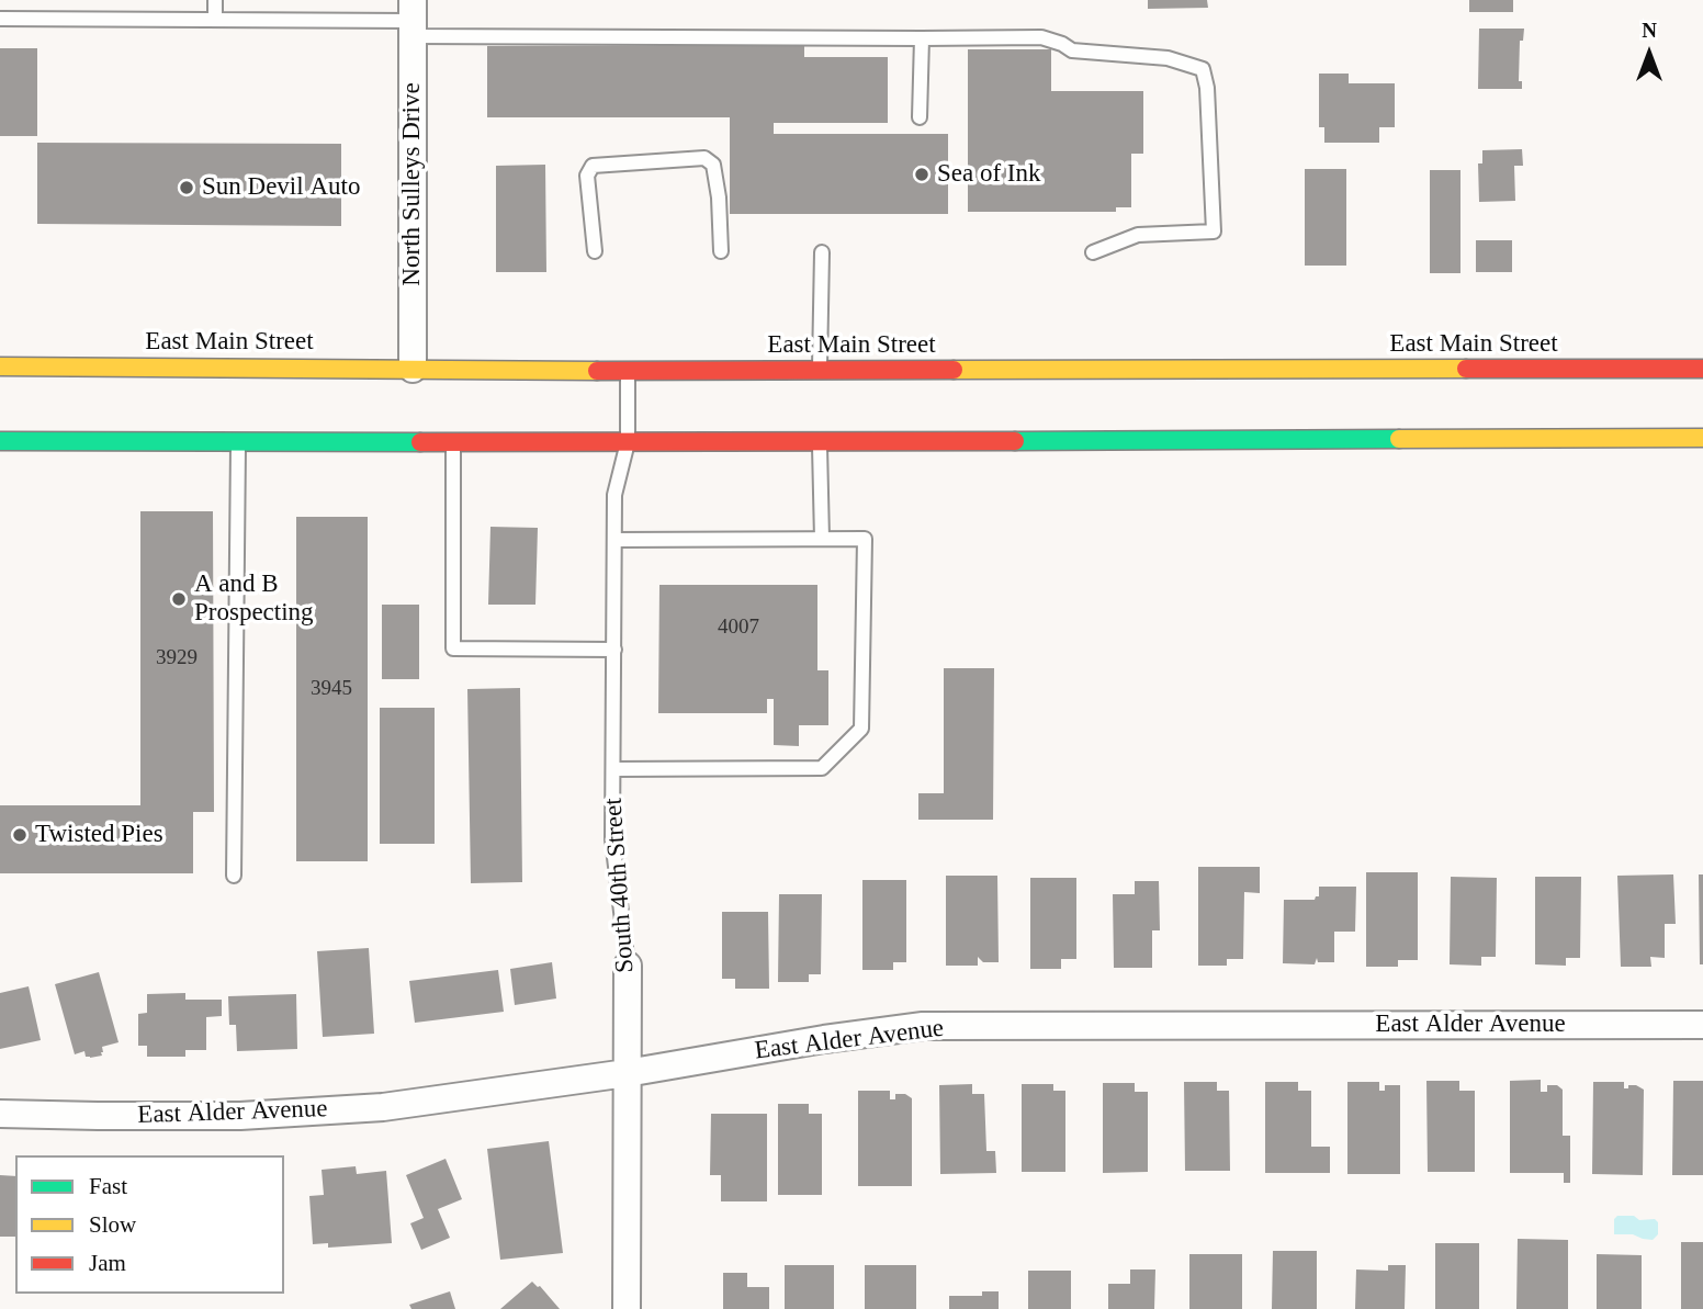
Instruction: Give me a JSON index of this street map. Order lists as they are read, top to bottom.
{
  "streets": {
    "main road": ["East Main Street"],
    "street": ["North Sulleys Drive", "South 40th Street", "East Alder Avenue"]
  },
  "crossings": [
    ["North Sulleys Drive", "East Main Street"],
    ["East Main Street", "South 40th Street"],
    ["South 40th Street", "East Alder Avenue"]
  ],
  "places": [
    "Sea of Ink",
    "Sun Devil Auto",
    "A and B Prospecting",
    "Twisted Pies"
  ],
  "house_numbers": ["4007", "3929", "3945"],
  "legend": ["Fast", "Slow", "Jam"],
  "north": "top"
}
